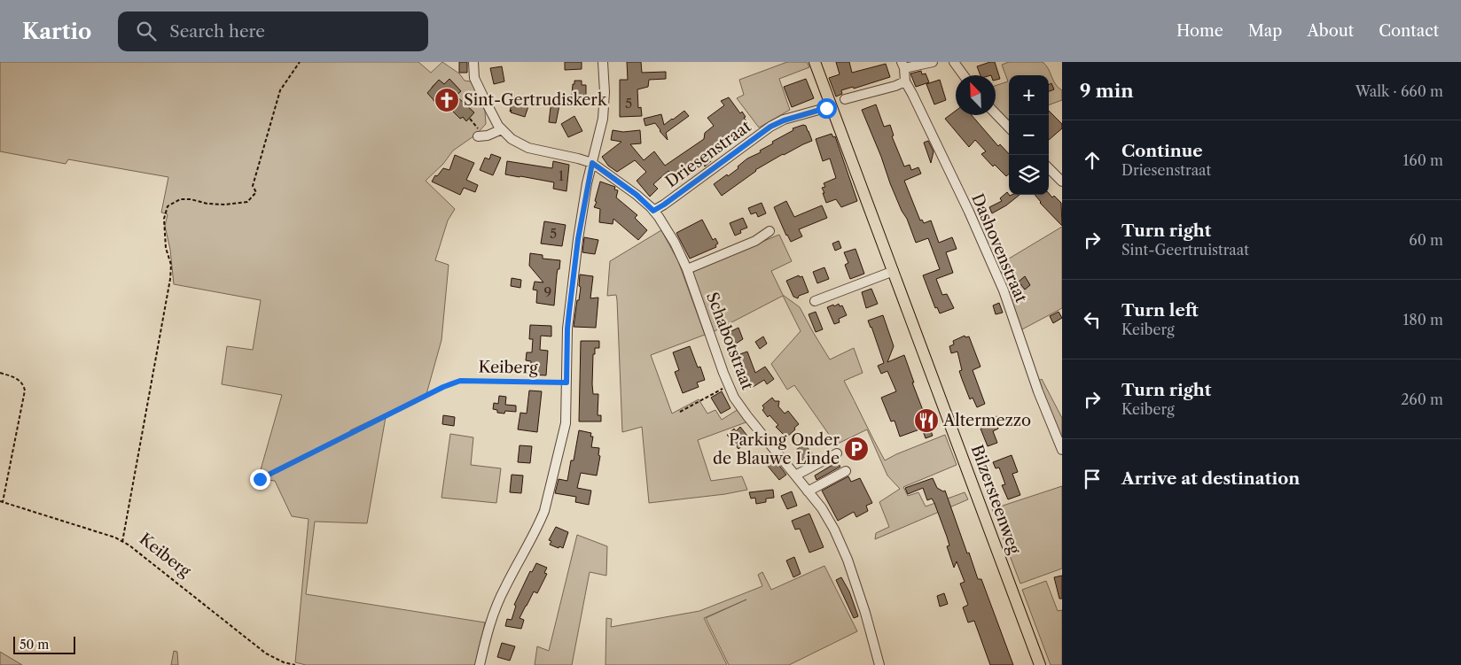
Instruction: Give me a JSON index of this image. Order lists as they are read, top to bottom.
{
  "streets": {
    "main road": ["Bilzersteenweg"],
    "street": ["Driesenstraat", "Dashovenstraat", "Schabotstraat"],
    "path": ["Keiberg"]
  },
  "crossings": [
    ["Driesenstraat", "Schabotstraat"],
    ["Driesenstraat", "Bilzersteenweg"]
  ],
  "places": {
    "church": ["Sint-Gertrudiskerk"],
    "restaurant": ["Altermezzo"],
    "parking": ["Parking Onder de Blauwe Linde"]
  },
  "house_numbers": [
    "5",
    "1",
    "5",
    "9"
  ],
  "scale_bar": "50 m",
  "north": "top left",
  "page": {
    "header": "Kartio",
    "search": "Search here",
    "nav": [
      "Home",
      "Map",
      "About",
      "Contact"
    ],
    "heading": ["9 min", "Walk · 660 m"],
    "map_buttons": ["+", "−"],
    "list": [
      ["Continue", "Driesenstraat", "160 m"],
      ["Turn right", "Sint-Geertruistraat", "60 m"],
      ["Turn left", "Keiberg", "180 m"],
      ["Turn right", "Keiberg", "260 m"],
      "Arrive at destination"
    ],
    "scale": "50 m"
  }
}
